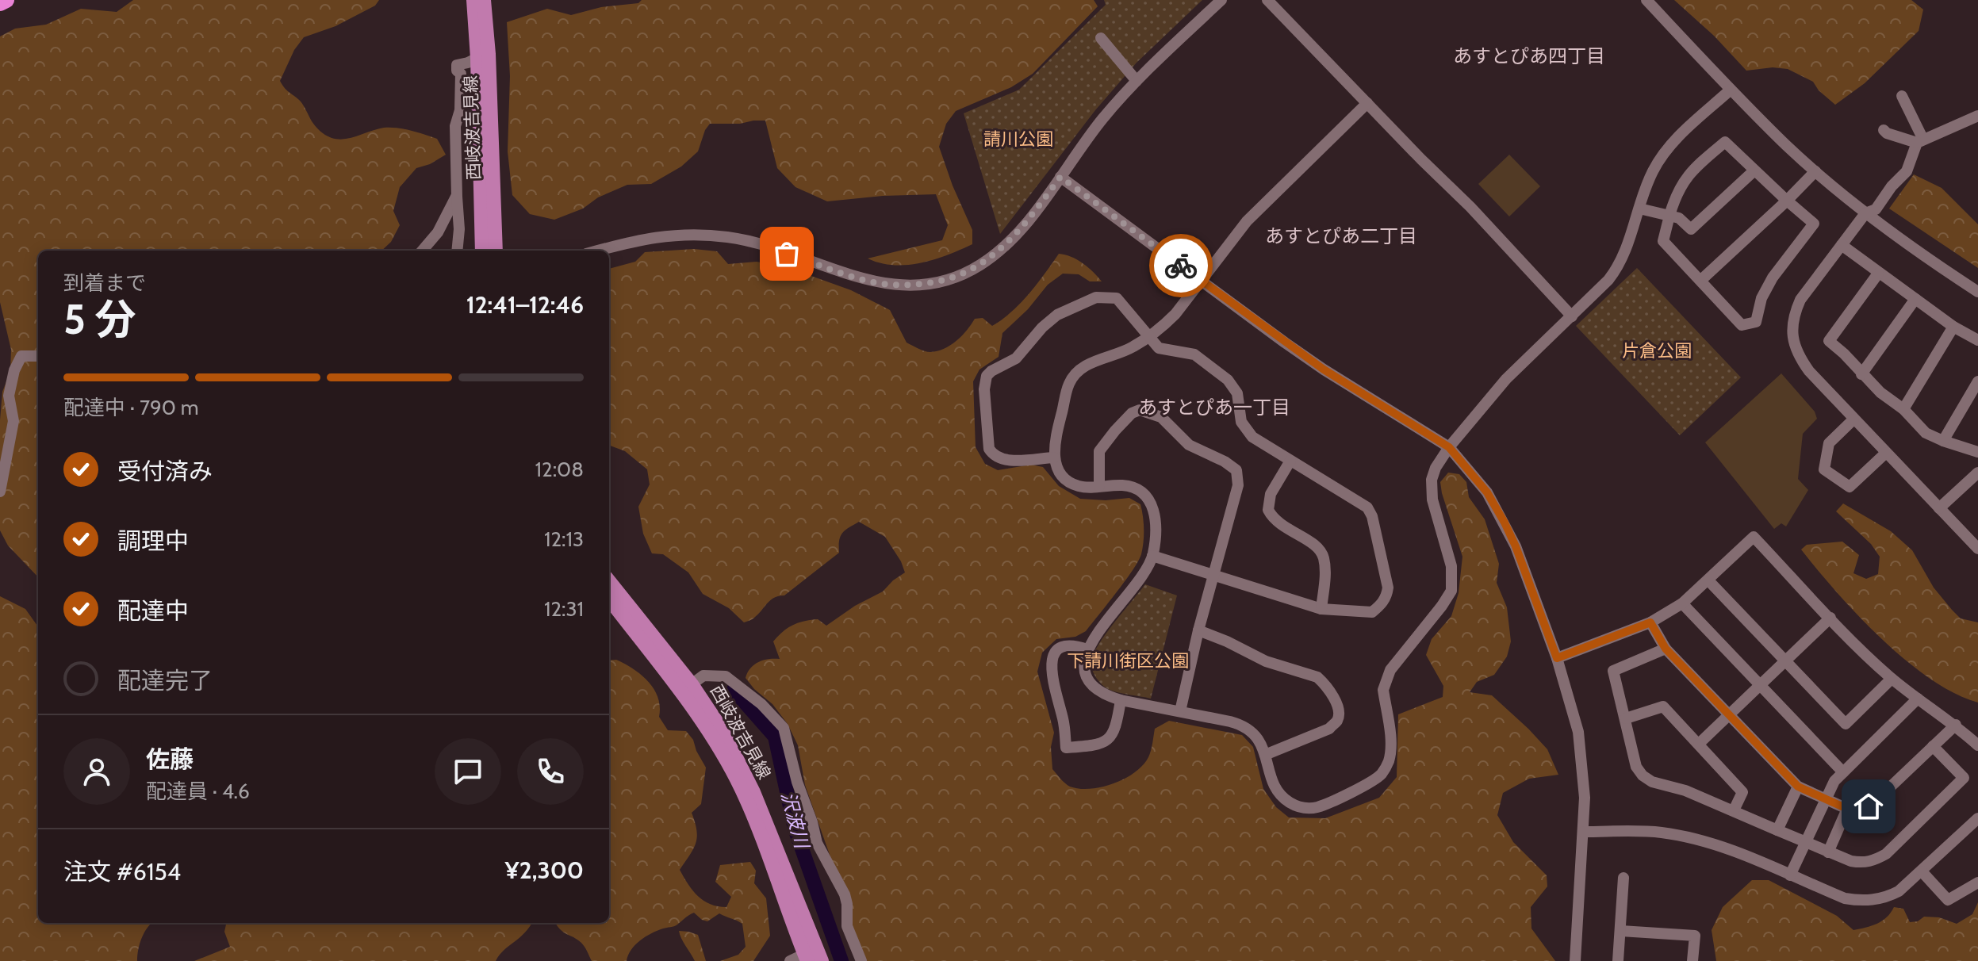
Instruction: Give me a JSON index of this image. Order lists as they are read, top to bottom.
{
  "streets": {
    "main road": ["西岐波吉見線"]
  },
  "districts": ["あすとぴあ四丁目", "あすとぴあ二丁目", "あすとぴあ一丁目"],
  "water": ["沢波川"],
  "parks": ["請川公園", "片倉公園", "下請川街区公園"],
  "page": {
    "heading": ["5 分", "到着まで", "12:41–12:46"],
    "panel": [
      "佐藤",
      "配達員 · 4.6",
      "注文 #6154",
      "¥2,300"
    ],
    "bar": "配達中 · 790 m",
    "list": [
      ["受付済み", "12:08"],
      ["調理中", "12:13"],
      ["配達中", "12:31"],
      "配達完了"
    ]
  }
}
